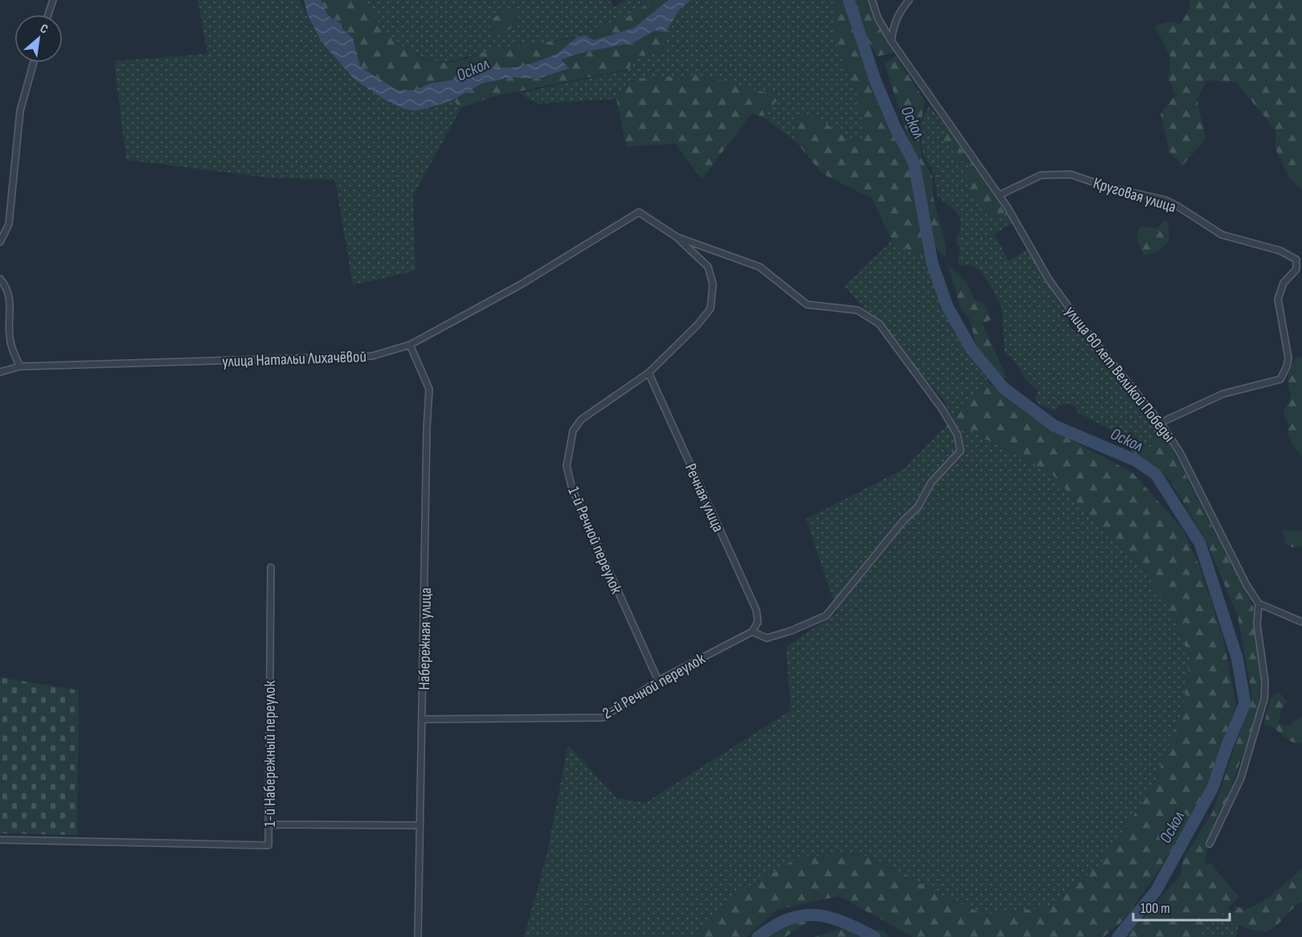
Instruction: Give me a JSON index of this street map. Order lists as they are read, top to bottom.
{
  "streets": {
    "street": [
      "Круговая улица",
      "улица Натальи Лихачёвой",
      "улица 60 лет Великой Победы",
      "Речная улица",
      "1-й Речной переулок",
      "Набережная улица",
      "2-й Речной переулок",
      "1-й Набережный переулок"
    ]
  },
  "crossings": [
    ["Круговая улица", "улица 60 лет Великой Победы"],
    ["улица Натальи Лихачёвой", "1-й Речной переулок"],
    ["улица Натальи Лихачёвой", "Набережная улица"],
    ["Речная улица", "1-й Речной переулок"],
    ["Речная улица", "2-й Речной переулок"],
    ["1-й Речной переулок", "2-й Речной переулок"],
    ["Набережная улица", "2-й Речной переулок"]
  ],
  "water": ["Оскол"],
  "scale_bar": "100 m",
  "north": "top right"
}
